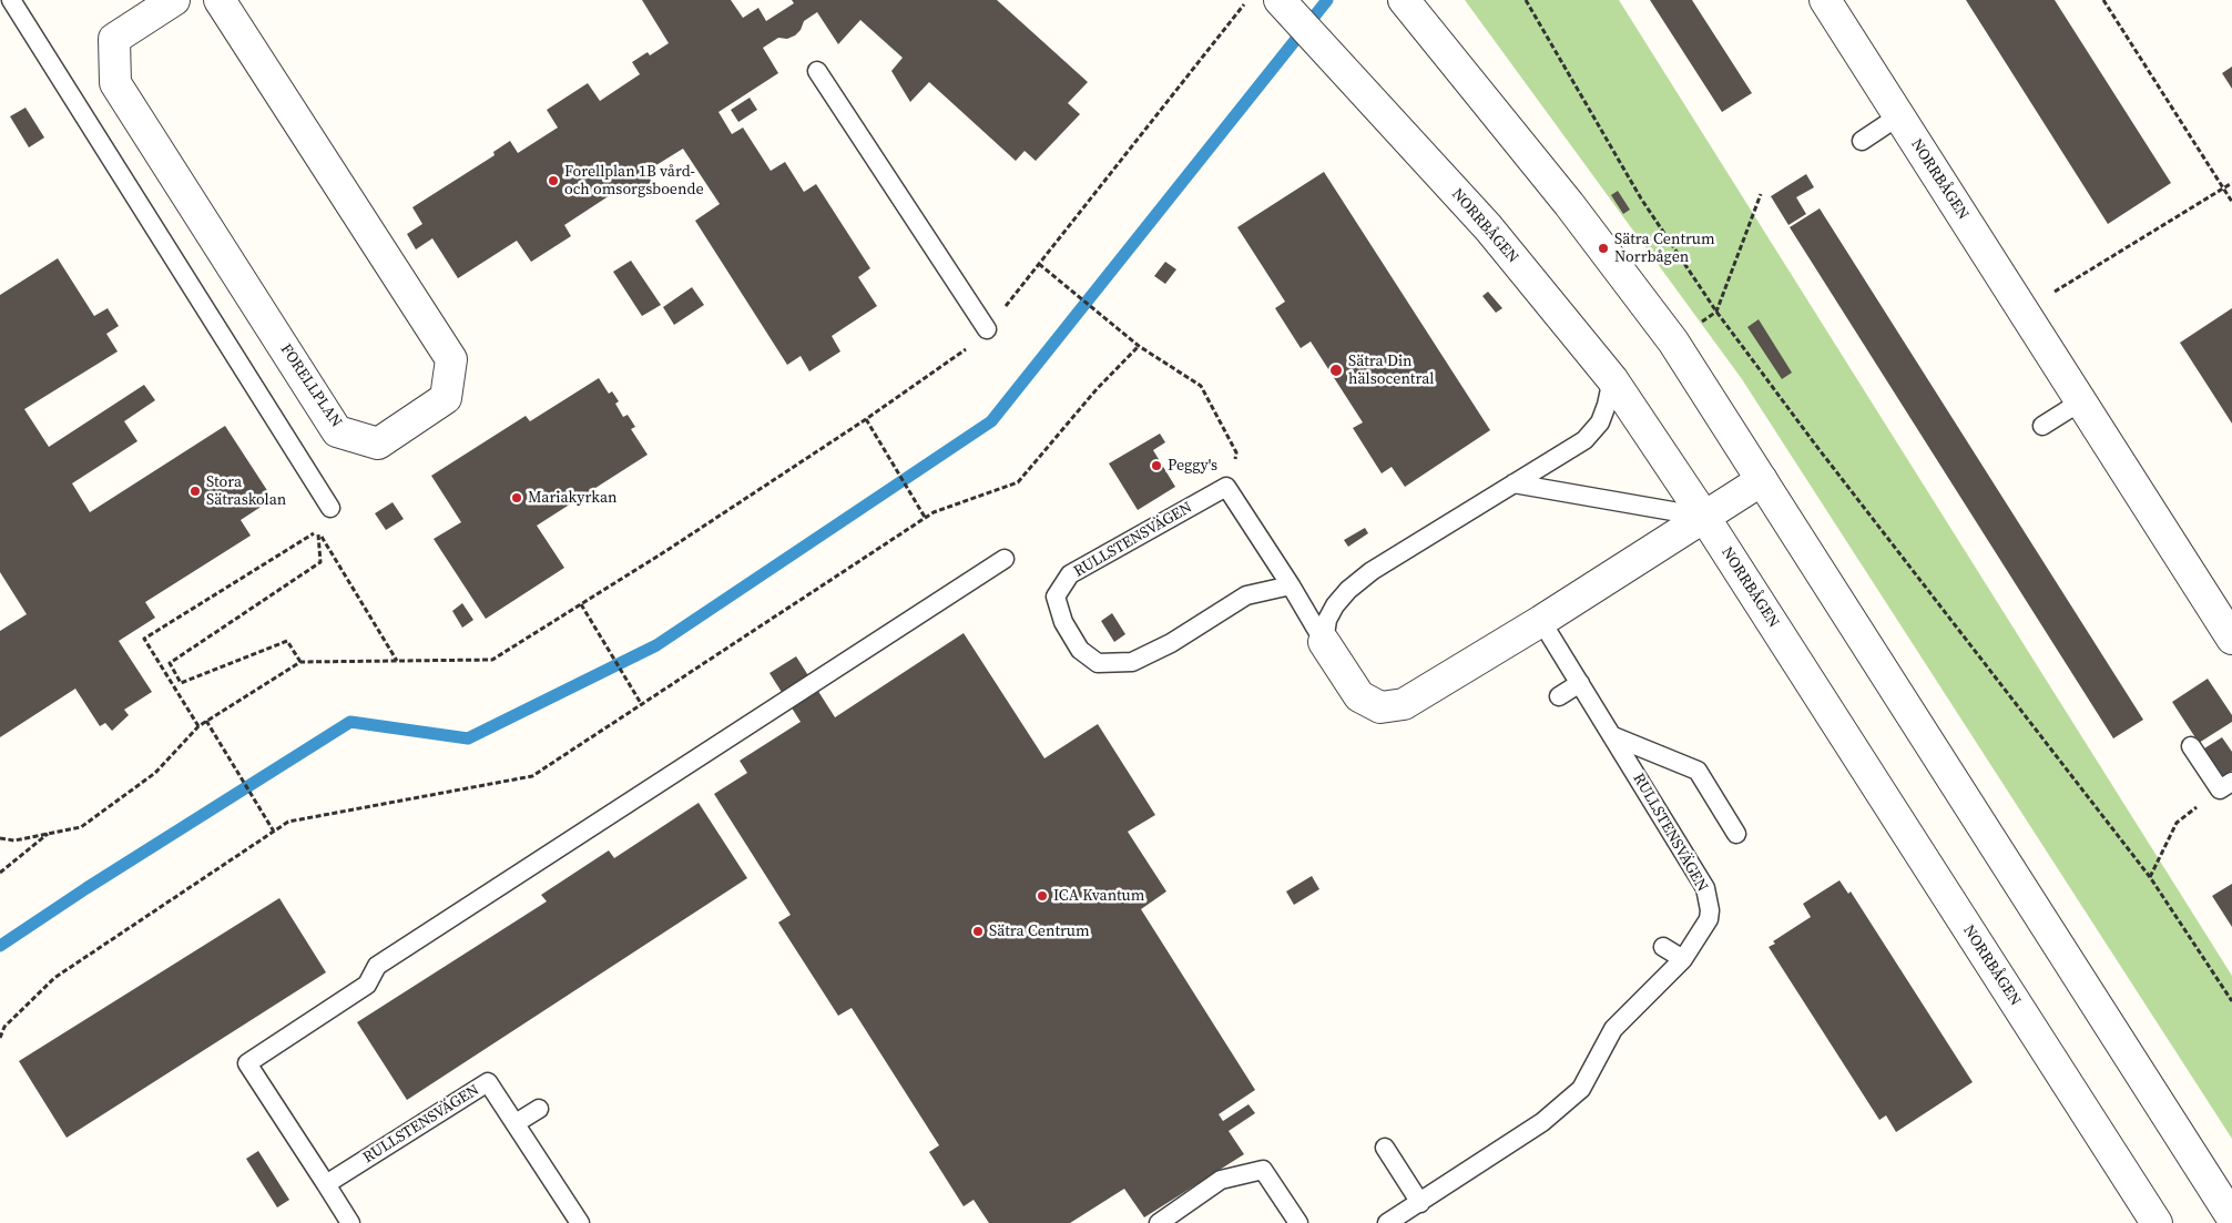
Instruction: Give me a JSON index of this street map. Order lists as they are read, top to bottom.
{
  "streets": {
    "street": ["NORRBÅGEN", "FORELLPLAN"],
    "lane": ["RULLSTENSVÄGEN"]
  },
  "places": [
    "Forellplan 1B vård- och omsorgsboende",
    "Sätra Centrum Norrbågen",
    "Sätra Din hälsocentral",
    "Peggy's",
    "Stora Sätraskolan",
    "Mariakyrkan",
    "ICA Kvantum",
    "Sätra Centrum"
  ]
}
